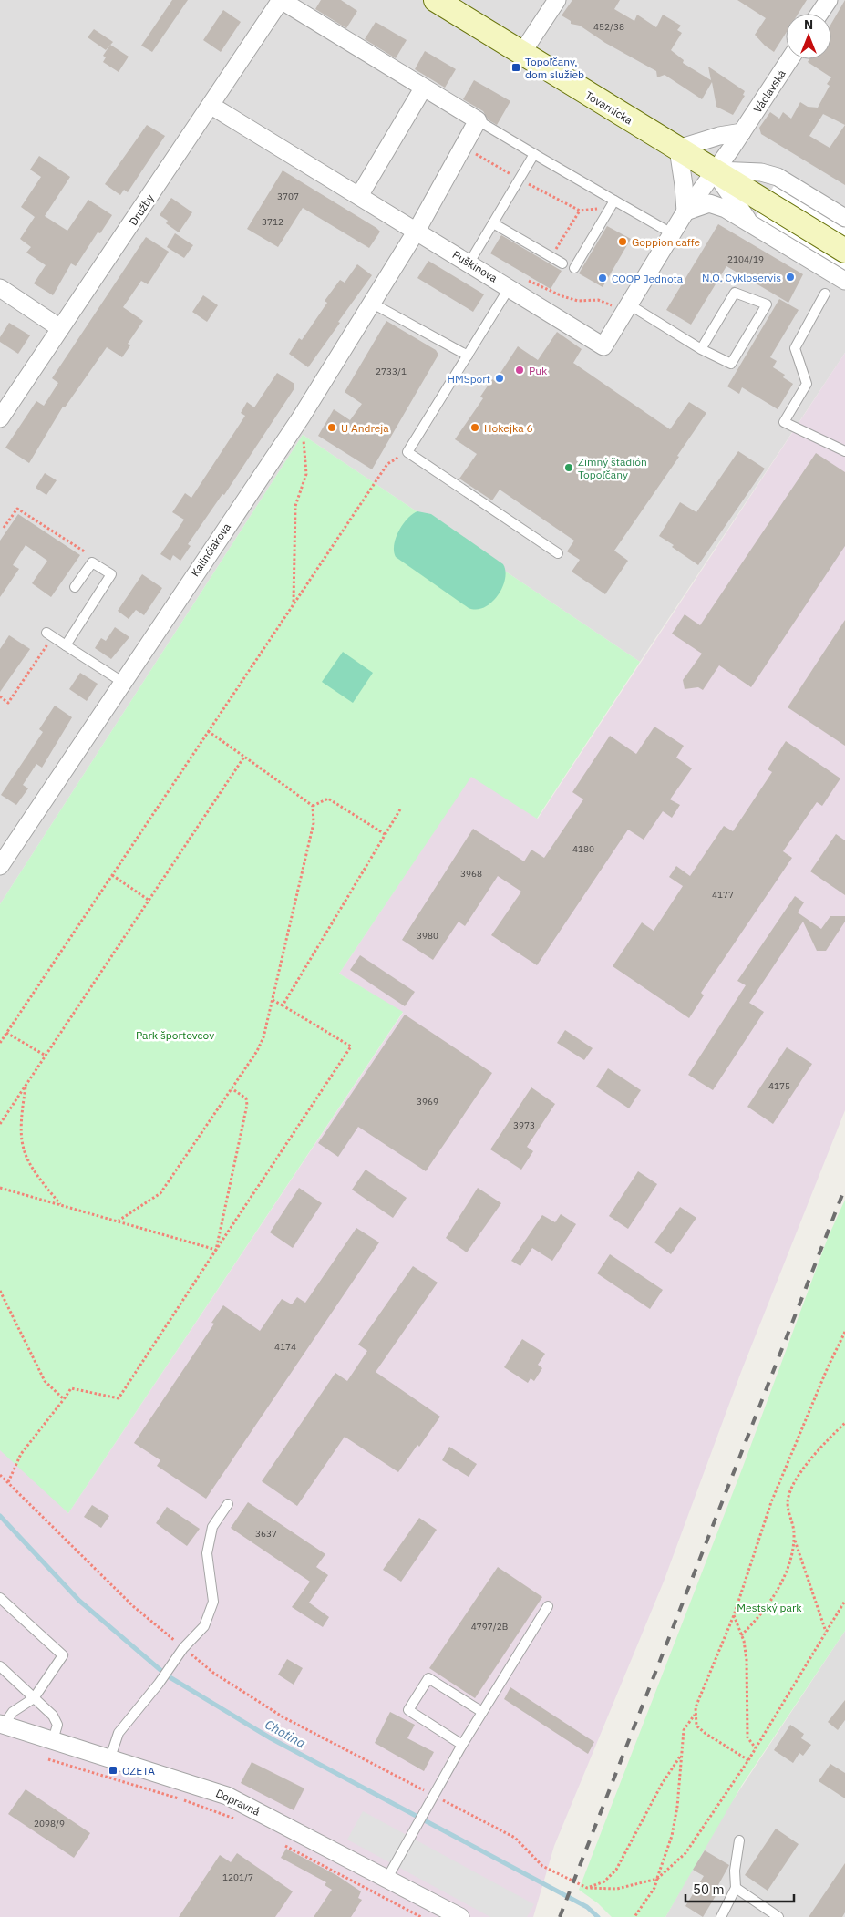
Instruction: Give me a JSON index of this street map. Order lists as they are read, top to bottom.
{
  "streets": {
    "main road": ["Tovarnícka"],
    "street": [
      "Václavská",
      "Družby",
      "Puškinova",
      "Kalinčiakova",
      "Dopravná"
    ]
  },
  "crossings": [
    ["Václavská", "Tovarnícka"],
    ["Václavská", "Puškinova"],
    ["Tovarnícka", "Puškinova"],
    ["Družby", "Puškinova"],
    ["Puškinova", "Kalinčiakova"]
  ],
  "water": ["Chotina"],
  "parks": ["Park športovcov", "Mestský park"],
  "places": {
    "transit": ["Topoľčany, dom služieb", "OZETA"],
    "other": [
      "Goppion caffe",
      "N.O. Cykloservis",
      "COOP Jednota",
      "Puk",
      "HMSport",
      "U Andreja",
      "Hokejka 6",
      "Zimný štadión Topoľčany"
    ]
  },
  "house_numbers": [
    "452/38",
    "3707",
    "3712",
    "2104/19",
    "2733/1",
    "4180",
    "3968",
    "4177",
    "3980",
    "4175",
    "3969",
    "3973",
    "4174",
    "3637",
    "4797/2B",
    "2098/9",
    "1201/7"
  ],
  "scale_bar": "50 m",
  "north": "top"
}
